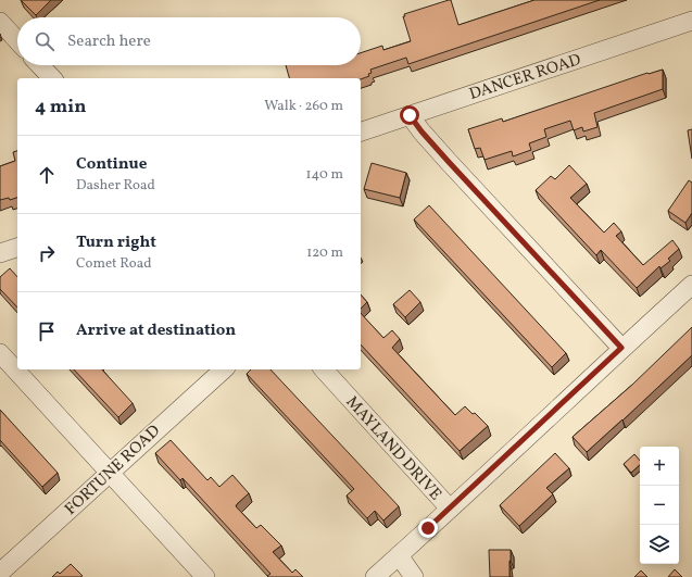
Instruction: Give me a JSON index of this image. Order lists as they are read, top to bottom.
{
  "streets": {
    "street": ["DANCER ROAD", "MAYLAND DRIVE", "FORTUNE ROAD"]
  },
  "page": {
    "search": "Search here",
    "heading": ["4 min", "Walk · 260 m"],
    "list": [
      ["Continue", "Dasher Road", "140 m"],
      ["Turn right", "Comet Road", "120 m"],
      "Arrive at destination"
    ],
    "map_buttons": ["+", "−"]
  }
}
